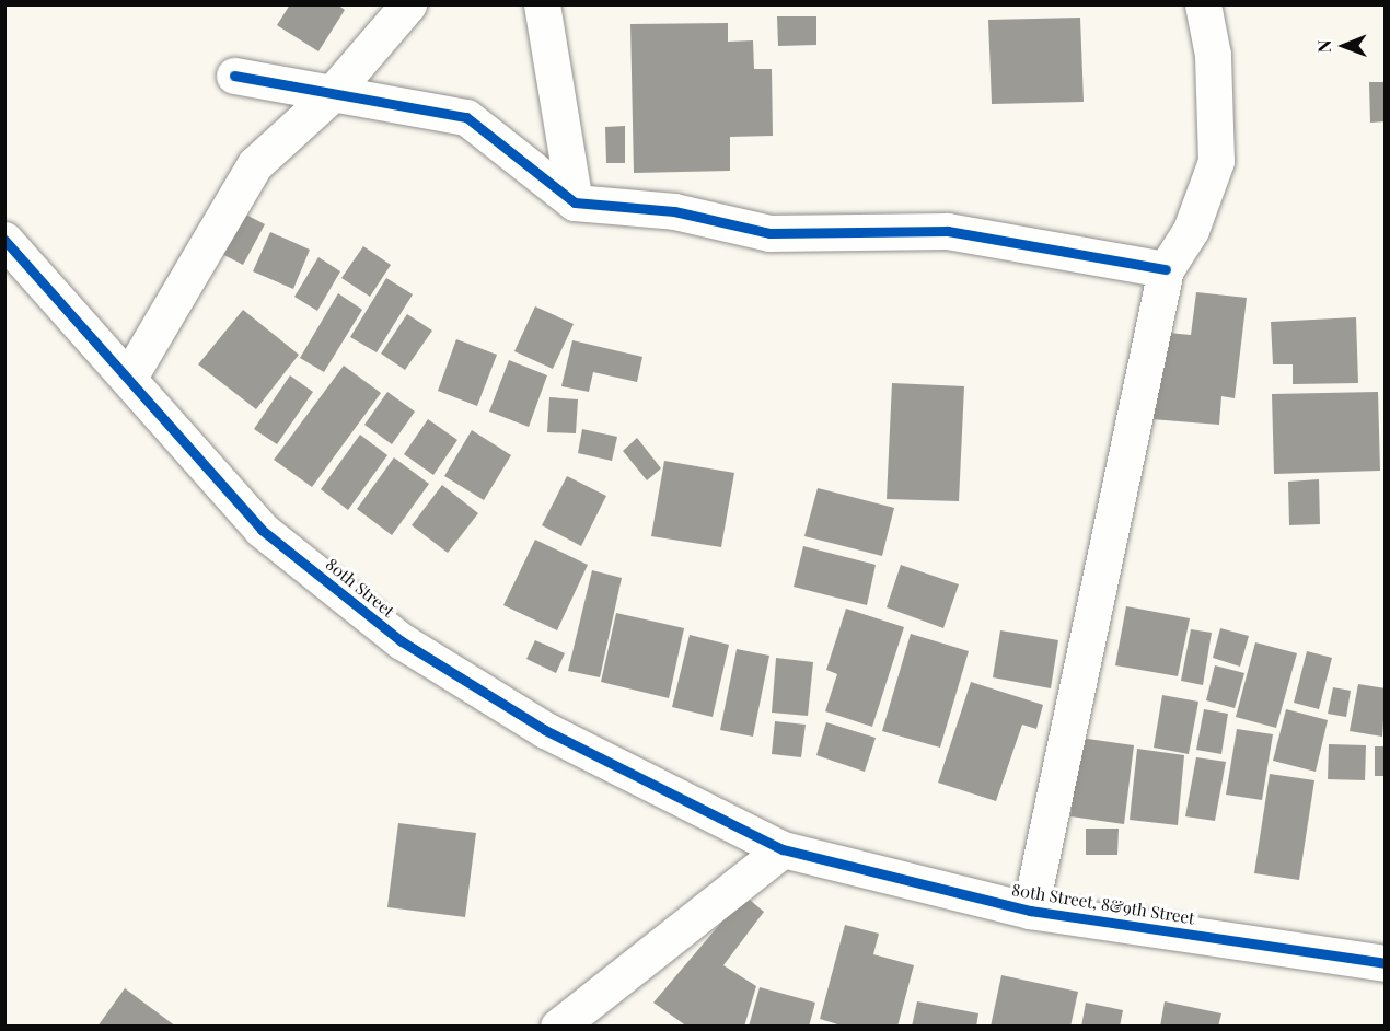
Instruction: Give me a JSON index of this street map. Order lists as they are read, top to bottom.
{
  "streets": {
    "street": ["80th Street", "80th Street, 8&9th Street"]
  },
  "crossings": [
    ["80th Street", "80th Street, 8&9th Street"]
  ],
  "north": "left"
}
